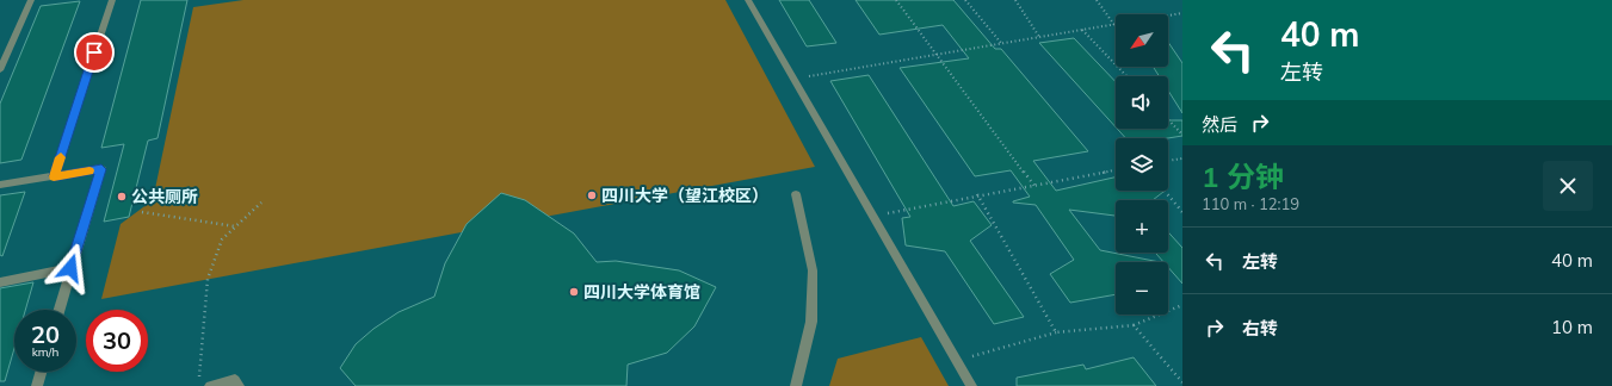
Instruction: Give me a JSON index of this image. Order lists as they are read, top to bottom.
{
  "places": ["四川大学（望江校区）", "公共厕所", "四川大学体育馆"],
  "north": "bottom left",
  "page": {
    "turn": ["40 m", "左转"],
    "map_buttons": ["+", "−"],
    "then": "然后",
    "heading": ["1 分钟", "110 m · 12:19"],
    "list": [
      {
        "name": "左转",
        "value": "40 m"
      },
      {
        "name": "右转",
        "value": "10 m"
      }
    ],
    "speed": "20 km/h",
    "limit": "30"
  }
}
